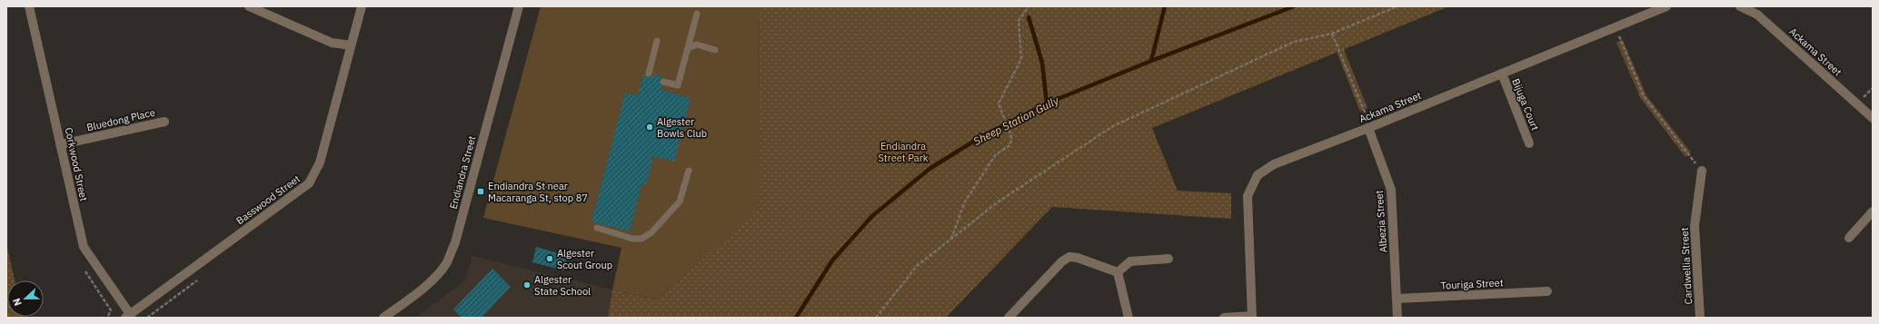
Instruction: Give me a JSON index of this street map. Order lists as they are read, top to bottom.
{
  "streets": {
    "street": [
      "Ackama Street",
      "Bijuga Court",
      "Bluedong Place",
      "Corkwood Street",
      "Endiandra Street",
      "Basswood Street",
      "Albezia Street",
      "Cardwellia Street",
      "Touriga Street"
    ]
  },
  "crossings": [
    ["Ackama Street", "Bijuga Court"],
    ["Ackama Street", "Albezia Street"],
    ["Bluedong Place", "Corkwood Street"],
    ["Corkwood Street", "Basswood Street"],
    ["Albezia Street", "Touriga Street"]
  ],
  "water": ["Sheep Station Gully"],
  "parks": ["Endiandra Street Park"],
  "places": {
    "other": ["Algester Bowls Club", "Algester Scout Group", "Algester State School"],
    "transit": ["Endiandra St near Macaranga St, stop 87"]
  },
  "north": "left"
}
